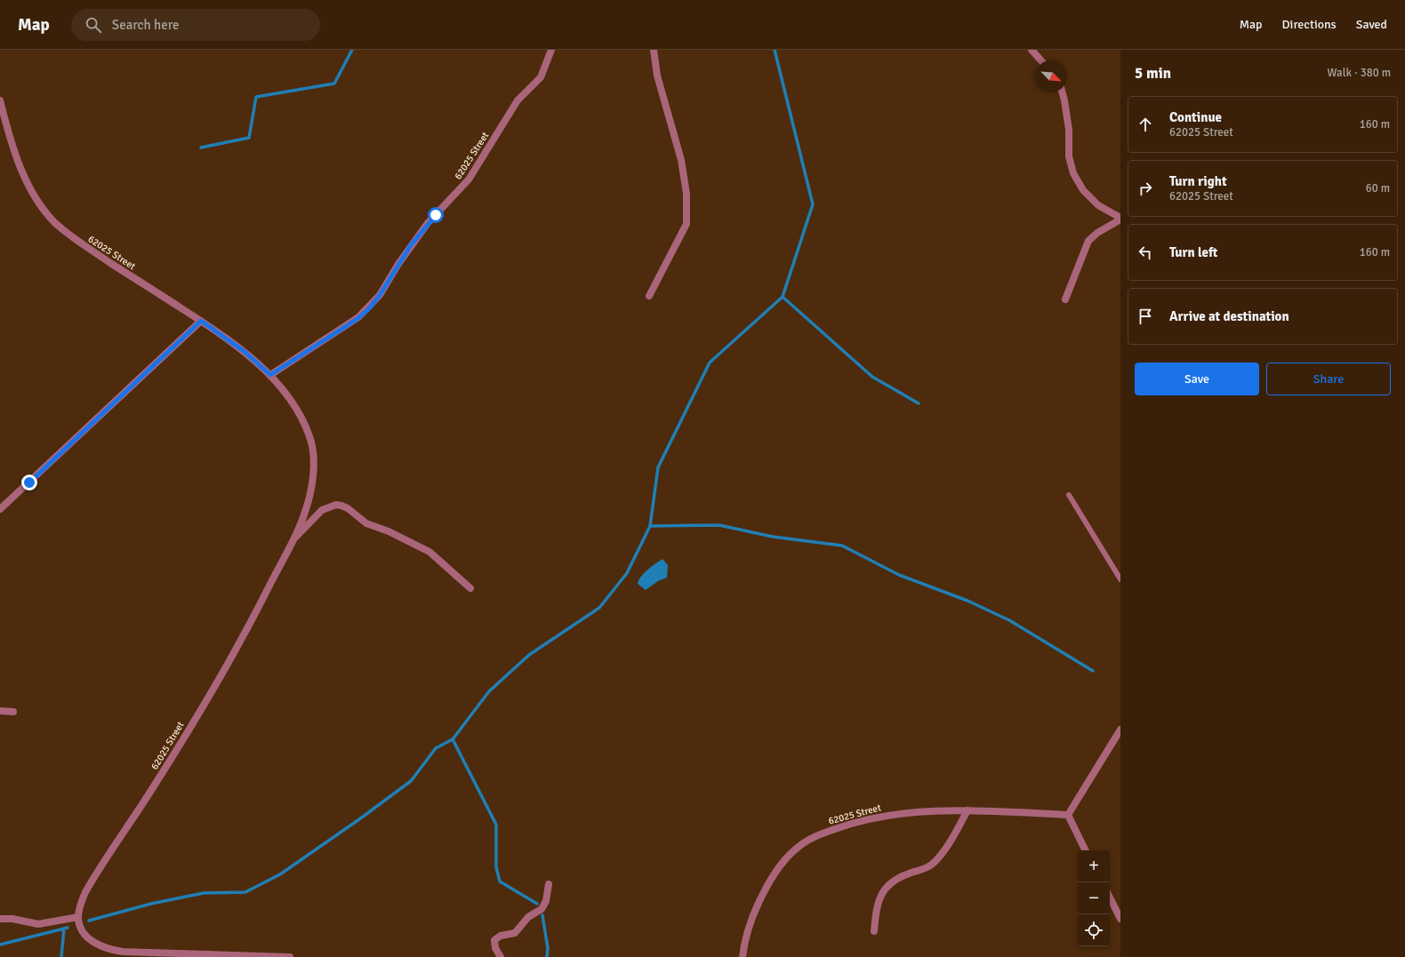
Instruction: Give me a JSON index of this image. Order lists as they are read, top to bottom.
{
  "streets": {
    "street": ["62025 Street"]
  },
  "north": "bottom right",
  "page": {
    "header": "Map",
    "search": "Search here",
    "nav": ["Map", "Directions", "Saved"],
    "heading": ["5 min", "Walk · 380 m"],
    "list": [
      ["Continue", "62025 Street", "160 m"],
      ["Turn right", "62025 Street", "60 m"],
      ["Turn left", "160 m"],
      "Arrive at destination"
    ],
    "buttons": ["Save", "Share"],
    "map_buttons": ["+", "−"]
  }
}
